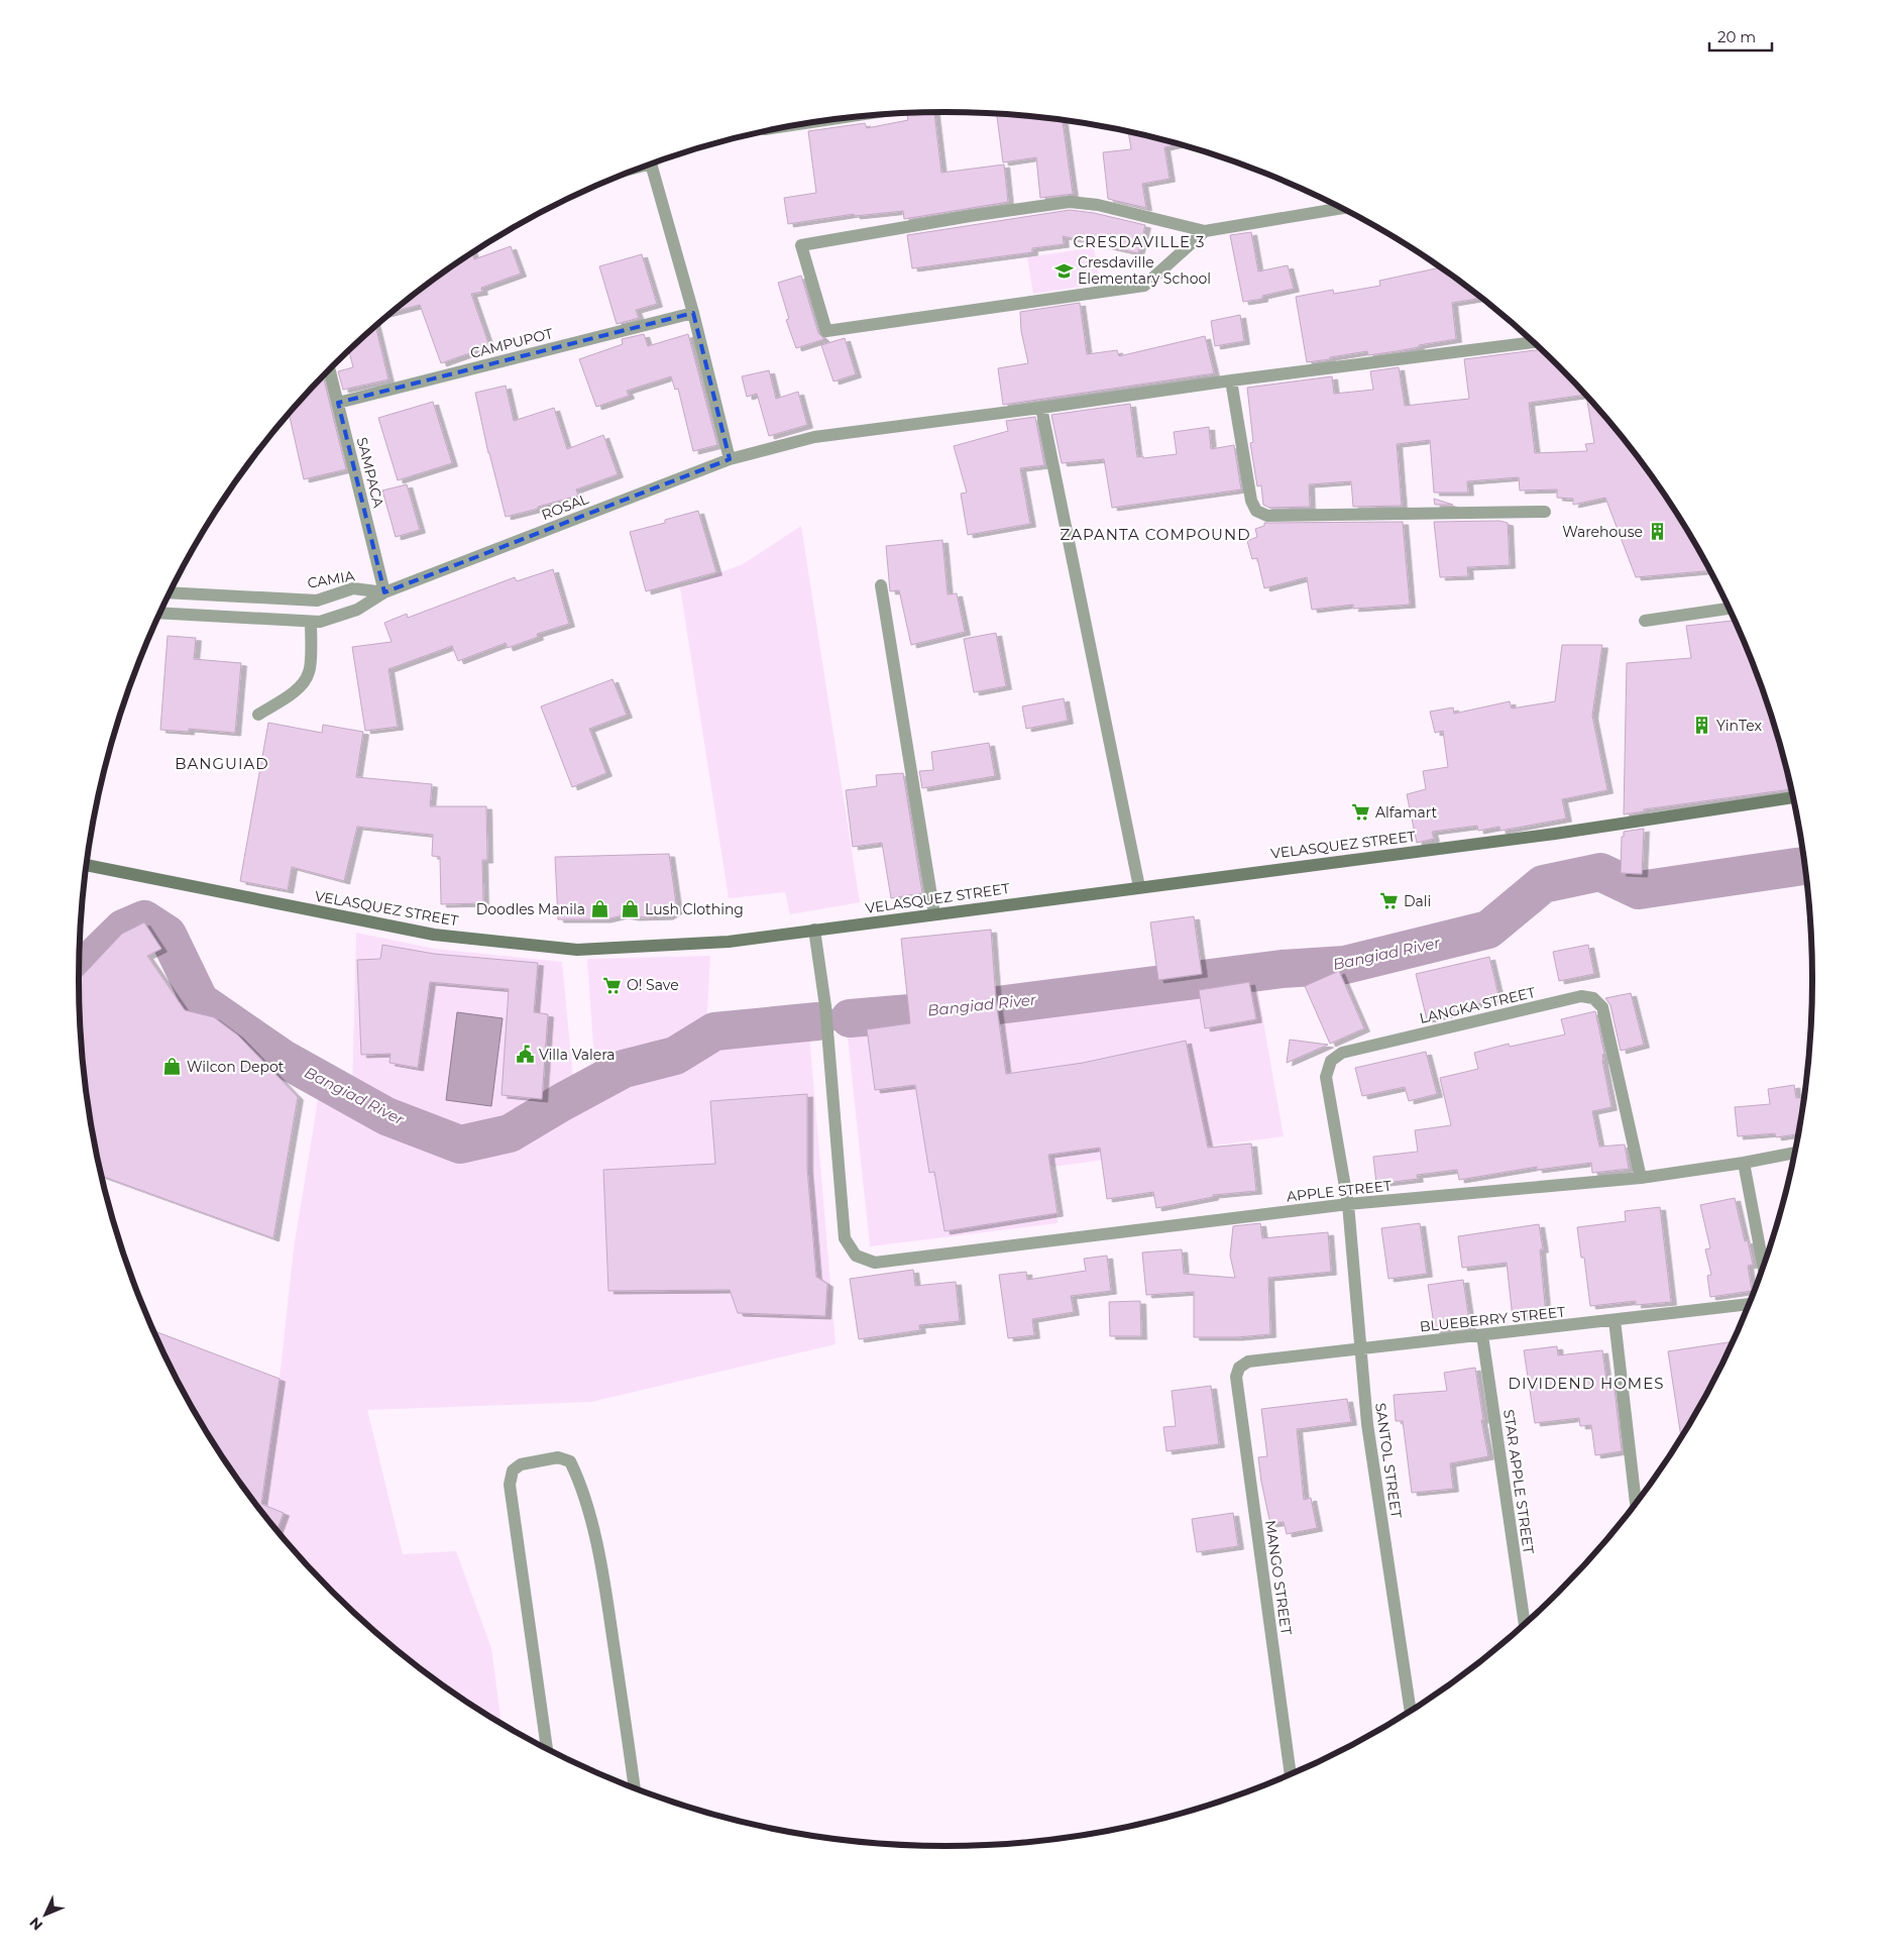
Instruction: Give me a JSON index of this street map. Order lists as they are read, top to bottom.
{
  "streets": {
    "main road": ["VELASQUEZ STREET"],
    "street": [
      "CAMPUPOT",
      "SAMPACA",
      "ROSAL",
      "CAMIA",
      "LANGKA STREET",
      "APPLE STREET",
      "BLUEBERRY STREET",
      "SANTOL STREET",
      "STAR APPLE STREET",
      "MANGO STREET"
    ]
  },
  "crossings": [
    ["CAMPUPOT", "SAMPACA"],
    ["SAMPACA", "ROSAL"],
    ["SAMPACA", "CAMIA"],
    ["ROSAL", "CAMIA"],
    ["VELASQUEZ STREET", "APPLE STREET"],
    ["LANGKA STREET", "APPLE STREET"],
    ["LANGKA STREET", "SANTOL STREET"],
    ["APPLE STREET", "SANTOL STREET"],
    ["BLUEBERRY STREET", "SANTOL STREET"],
    ["BLUEBERRY STREET", "STAR APPLE STREET"],
    ["BLUEBERRY STREET", "MANGO STREET"]
  ],
  "districts": [
    "CRESDAVILLE 3",
    "ZAPANTA COMPOUND",
    "BANGUIAD",
    "DIVIDEND HOMES"
  ],
  "water": ["Bangiad River"],
  "places": {
    "school or university": ["Cresdaville Elementary School"],
    "building": ["Warehouse", "YinTex"],
    "supermarket": ["Alfamart", "Dali", "O! Save"],
    "shop": ["Doodles Manila", "Lush Clothing", "Wilcon Depot"],
    "public building": ["Villa Valera"]
  },
  "scale_bar": "20 m",
  "north": "bottom left"
}
